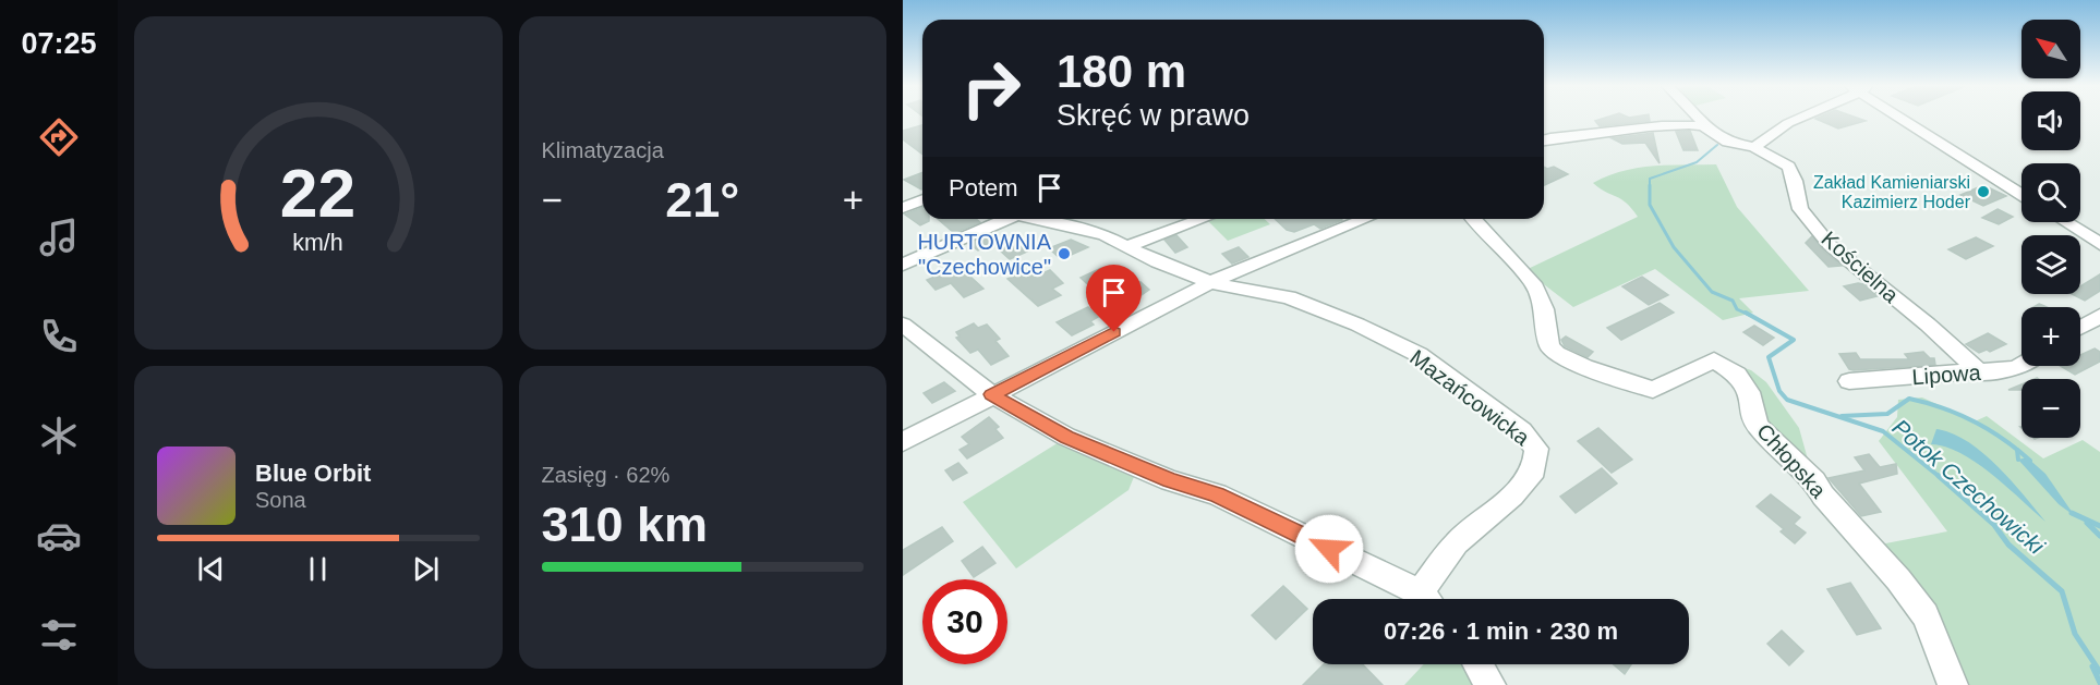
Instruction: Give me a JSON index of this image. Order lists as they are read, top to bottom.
{
  "streets": {
    "street": [
      "Kościelna",
      "Lipowa",
      "Mazańcowicka",
      "Chłopska"
    ]
  },
  "crossings": [
    ["Kościelna", "Lipowa"]
  ],
  "water": ["Potok Czechowicki"],
  "places": ["Zakład Kamieniarski Kazimierz Hoder", "HURTOWNIA \"Czechowice\""],
  "north": "top left",
  "page": {
    "tabs": "07:25",
    "tile": [
      "Klimatyzacja",
      ["Zasięg · 62%", "310 km"]
    ],
    "map_buttons": ["+", "−"],
    "turn": ["180 m", "Skręć w prawo"],
    "then": "Potem",
    "heat": ["−", "21°", "+"],
    "song": ["Blue Orbit", "Sona"],
    "limit": "30",
    "trip": "07:26 · 1 min · 230 m",
    "gauge": ["22", "km/h"]
  }
}
